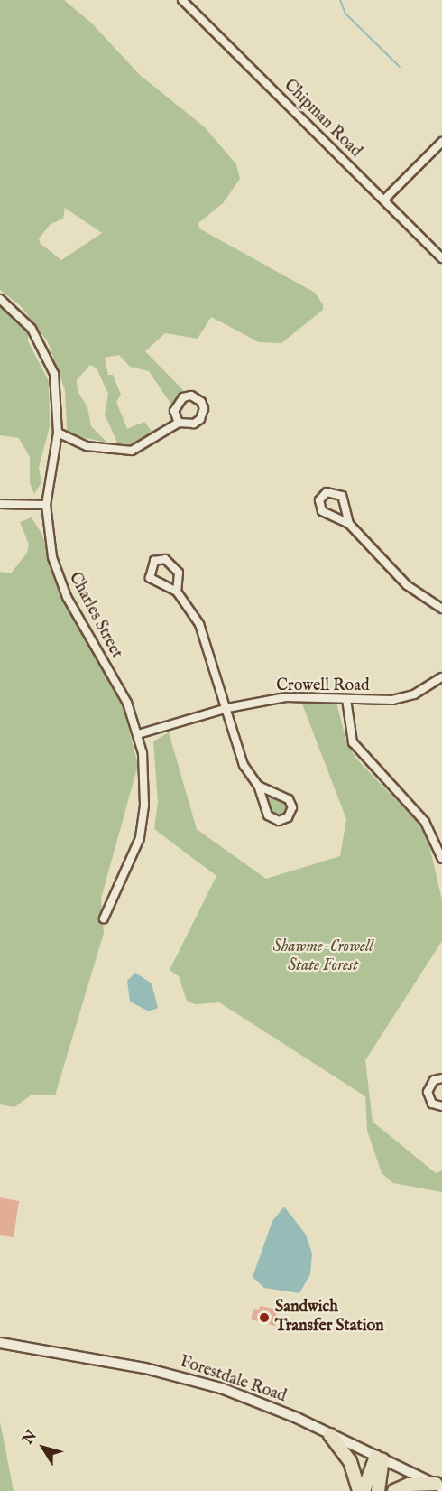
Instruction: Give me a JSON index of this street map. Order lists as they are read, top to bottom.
{
  "streets": {
    "main road": ["Forestdale Road"],
    "street": ["Chipman Road", "Charles Street", "Crowell Road"]
  },
  "crossings": [
    ["Charles Street", "Crowell Road"]
  ],
  "parks": ["Shawme-Crowell State Forest"],
  "places": ["Sandwich Transfer Station"],
  "north": "top left"
}
